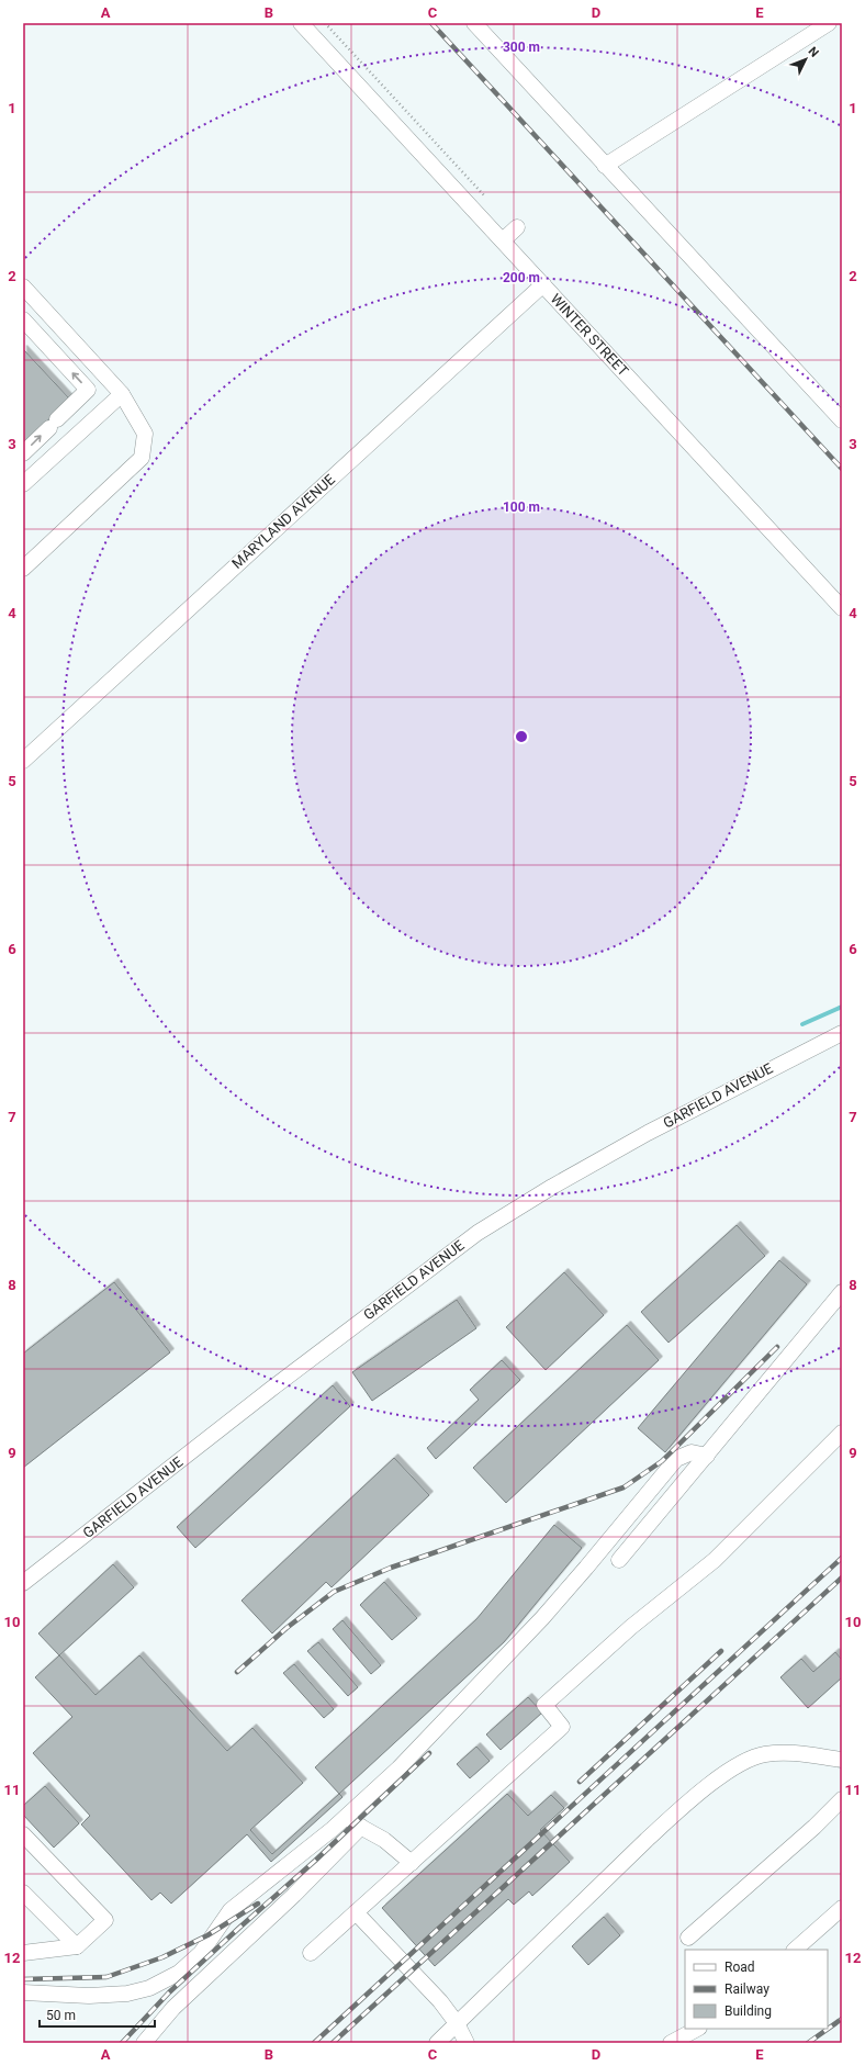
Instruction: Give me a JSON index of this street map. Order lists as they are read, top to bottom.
{
  "streets": {
    "street": ["WINTER STREET", "MARYLAND AVENUE", "GARFIELD AVENUE"]
  },
  "crossings": [
    ["WINTER STREET", "MARYLAND AVENUE"]
  ],
  "legend": ["Road", "Railway", "Building"],
  "scale_bar": "50 m",
  "north": "top right",
  "grid": {
    "columns": [
      "A",
      "B",
      "C",
      "D",
      "E"
    ],
    "rows": [
      "1",
      "2",
      "3",
      "4",
      "5",
      "6",
      "7",
      "8",
      "9",
      "10",
      "11",
      "12"
    ]
  },
  "rings": ["300 m", "200 m", "100 m"]
}
